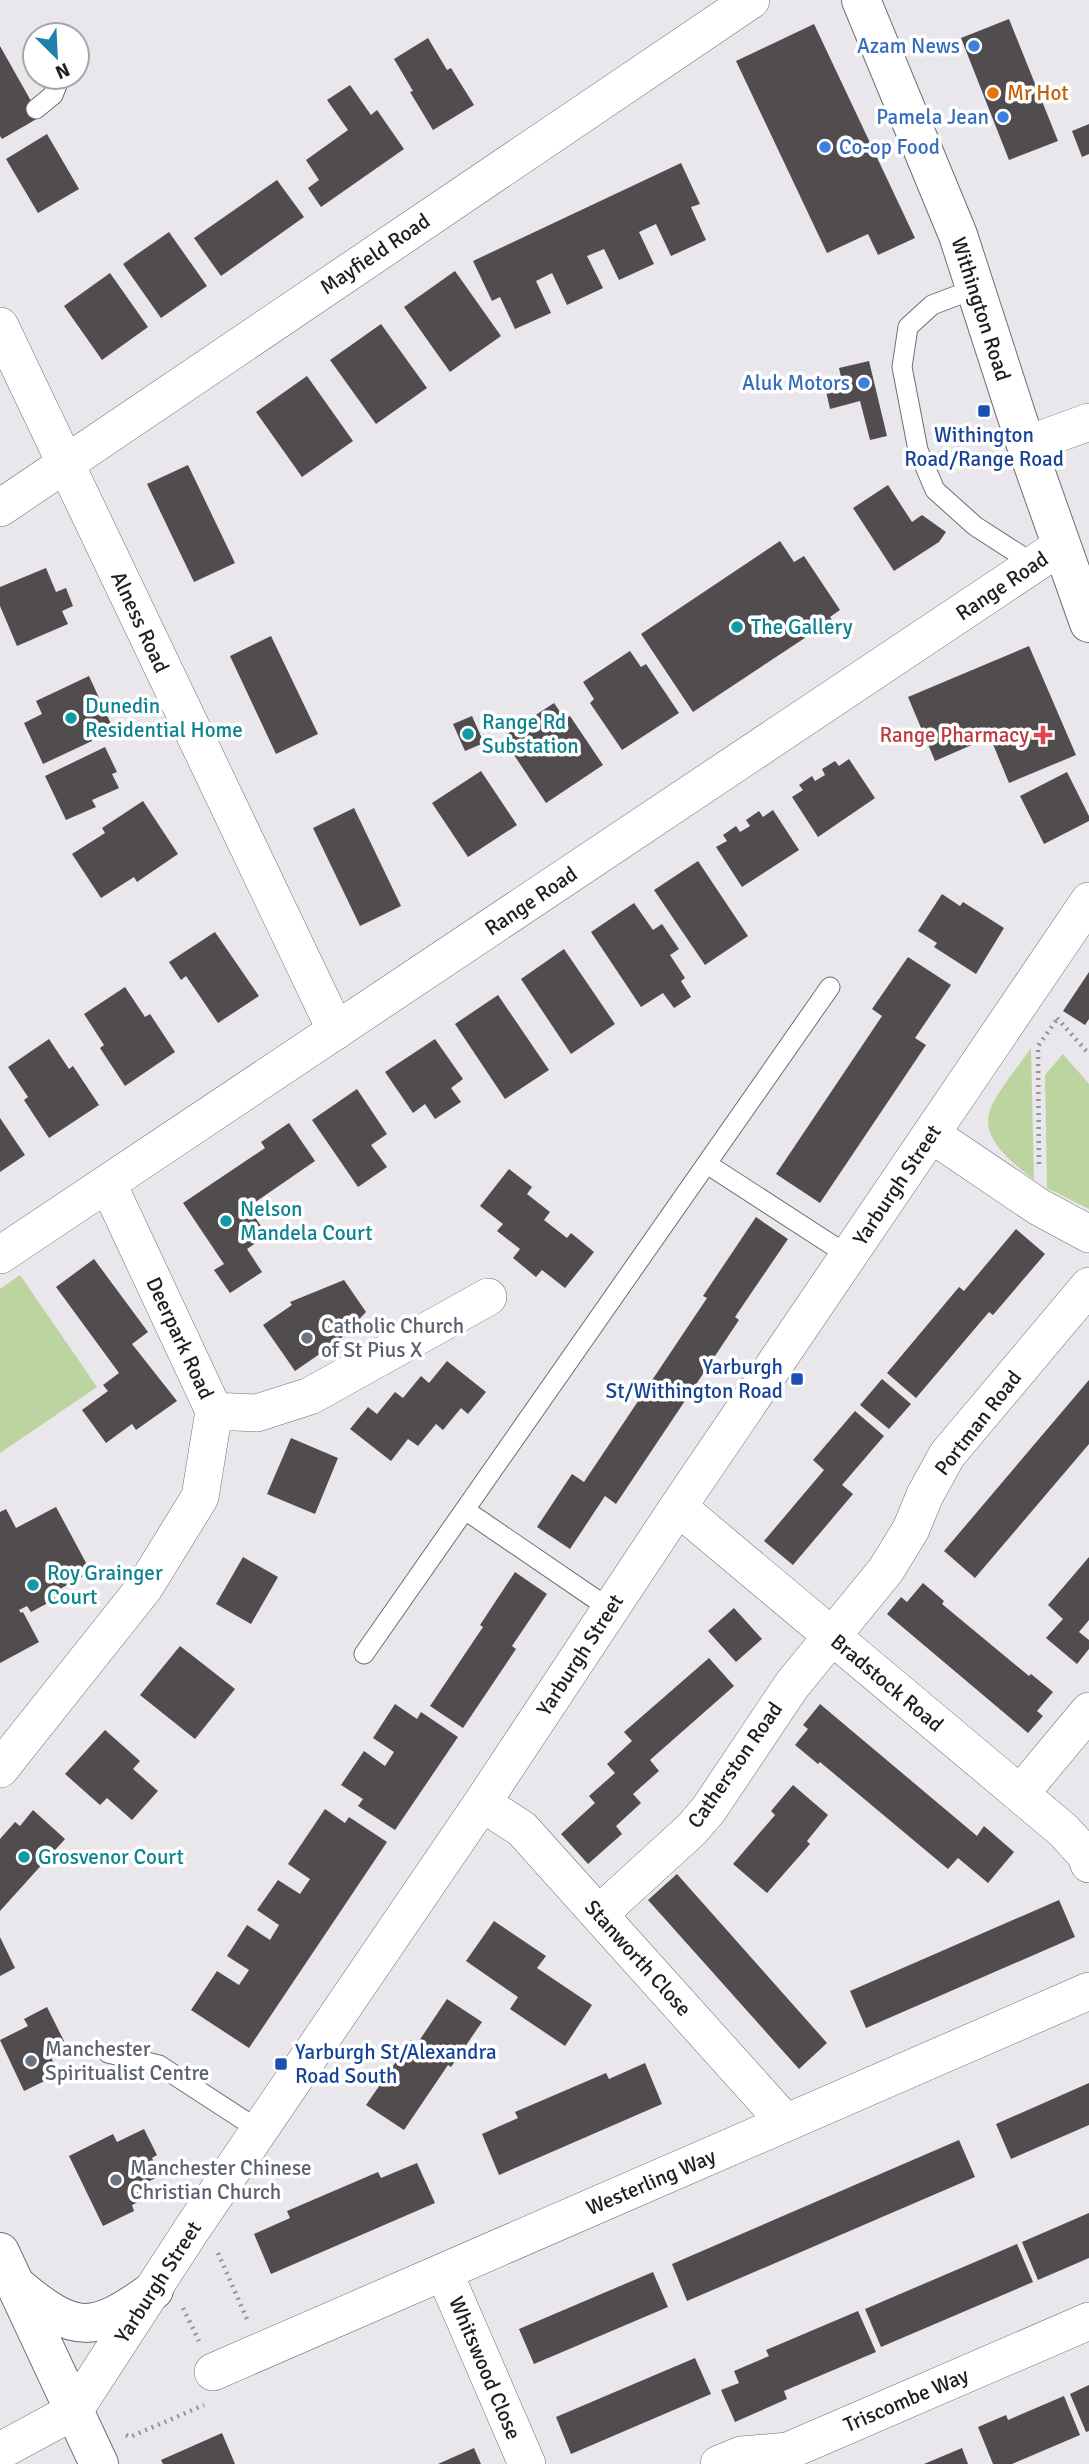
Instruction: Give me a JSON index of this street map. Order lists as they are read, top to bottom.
{
  "streets": {
    "street": [
      "Mayfield Road",
      "Withington Road",
      "Range Road",
      "Alness Road",
      "Yarburgh Street",
      "Deerpark Road",
      "Portman Road",
      "Bradstock Road",
      "Catherston Road",
      "Stanworth Close",
      "Westerling Way",
      "Whitswood Close",
      "Triscombe Way"
    ]
  },
  "crossings": [
    ["Mayfield Road", "Alness Road"],
    ["Withington Road", "Range Road"],
    ["Range Road", "Alness Road"],
    ["Range Road", "Deerpark Road"],
    ["Yarburgh Street", "Bradstock Road"],
    ["Yarburgh Street", "Stanworth Close"],
    ["Portman Road", "Bradstock Road"],
    ["Portman Road", "Catherston Road"],
    ["Bradstock Road", "Catherston Road"],
    ["Catherston Road", "Stanworth Close"],
    ["Stanworth Close", "Westerling Way"],
    ["Westerling Way", "Whitswood Close"]
  ],
  "places": {
    "other": [
      "Azam News",
      "Mr Hot",
      "Pamela Jean",
      "Co-op Food",
      "Aluk Motors",
      "The Gallery",
      "Dunedin Residential Home",
      "Range Rd Substation",
      "Nelson Mandela Court",
      "Catholic Church of St Pius X",
      "Roy Grainger Court",
      "Grosvenor Court",
      "Manchester Spiritualist Centre",
      "Manchester Chinese Christian Church"
    ],
    "transit": ["Withington Road/Range Road", "Yarburgh St/Withington Road", "Yarburgh St/Alexandra Road South"],
    "health": ["Range Pharmacy"]
  },
  "north": "bottom right"
}
